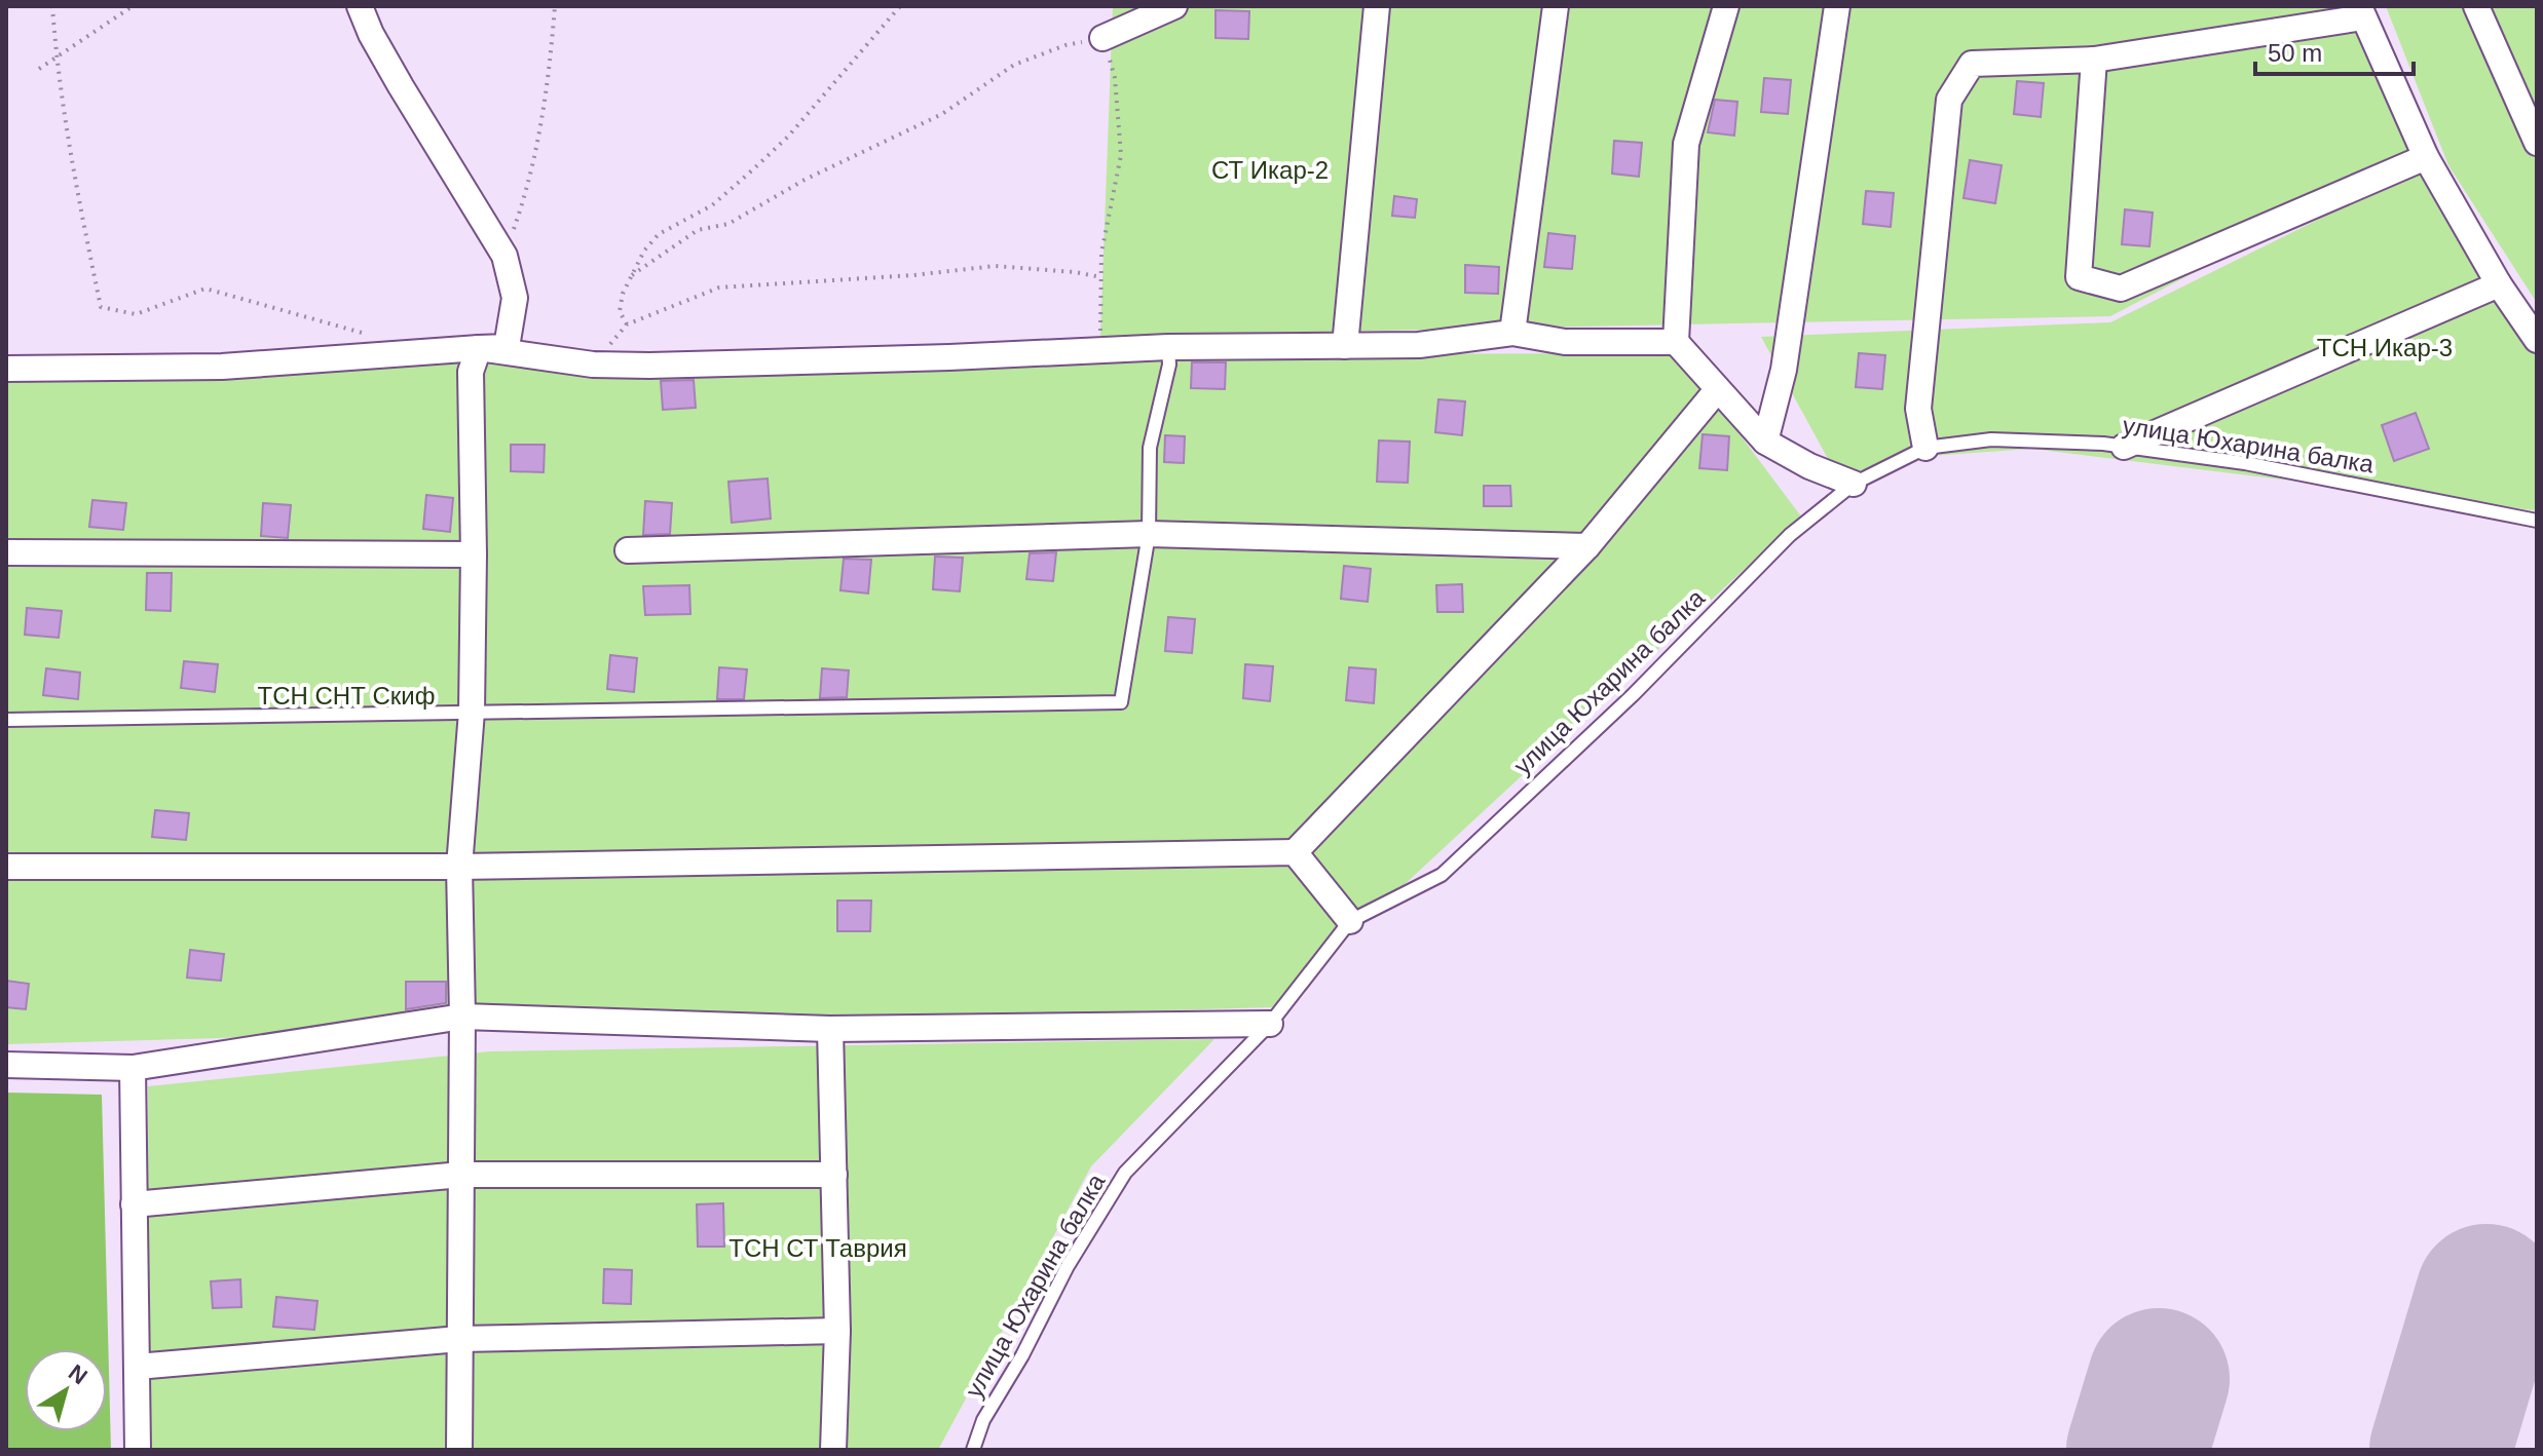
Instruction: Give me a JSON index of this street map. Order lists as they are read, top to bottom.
{
  "streets": {
    "lane": ["улица Юхарина балка"]
  },
  "parks": [
    "СТ Икар-2",
    "ТСН Икар-3",
    "ТСН СНТ Скиф",
    "ТСН СТ Таврия"
  ],
  "scale_bar": "50 m",
  "north": "top right"
}
